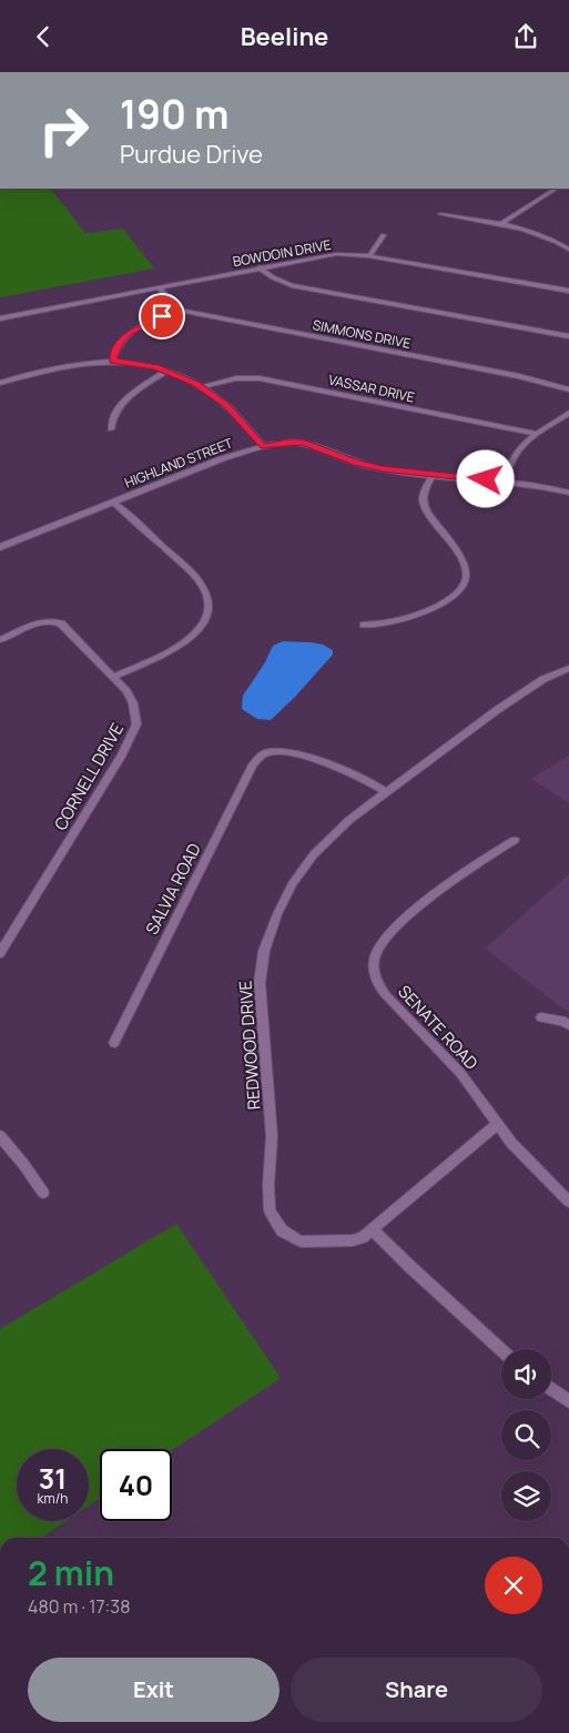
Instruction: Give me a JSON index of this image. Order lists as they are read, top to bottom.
{
  "streets": {
    "street": [
      "BOWDOIN DRIVE",
      "SIMMONS DRIVE",
      "VASSAR DRIVE",
      "HIGHLAND STREET",
      "CORNELL DRIVE",
      "SALVIA ROAD",
      "SENATE ROAD",
      "REDWOOD DRIVE"
    ]
  },
  "crossings": [
    ["SALVIA ROAD", "REDWOOD DRIVE"],
    ["SENATE ROAD", "REDWOOD DRIVE"]
  ],
  "page": {
    "header": "Beeline",
    "turn": ["190 m", "Purdue Drive"],
    "speed": "31 km/h",
    "limit": "40",
    "heading": ["2 min", "480 m · 17:38"],
    "buttons": ["Exit", "Share"]
  }
}
